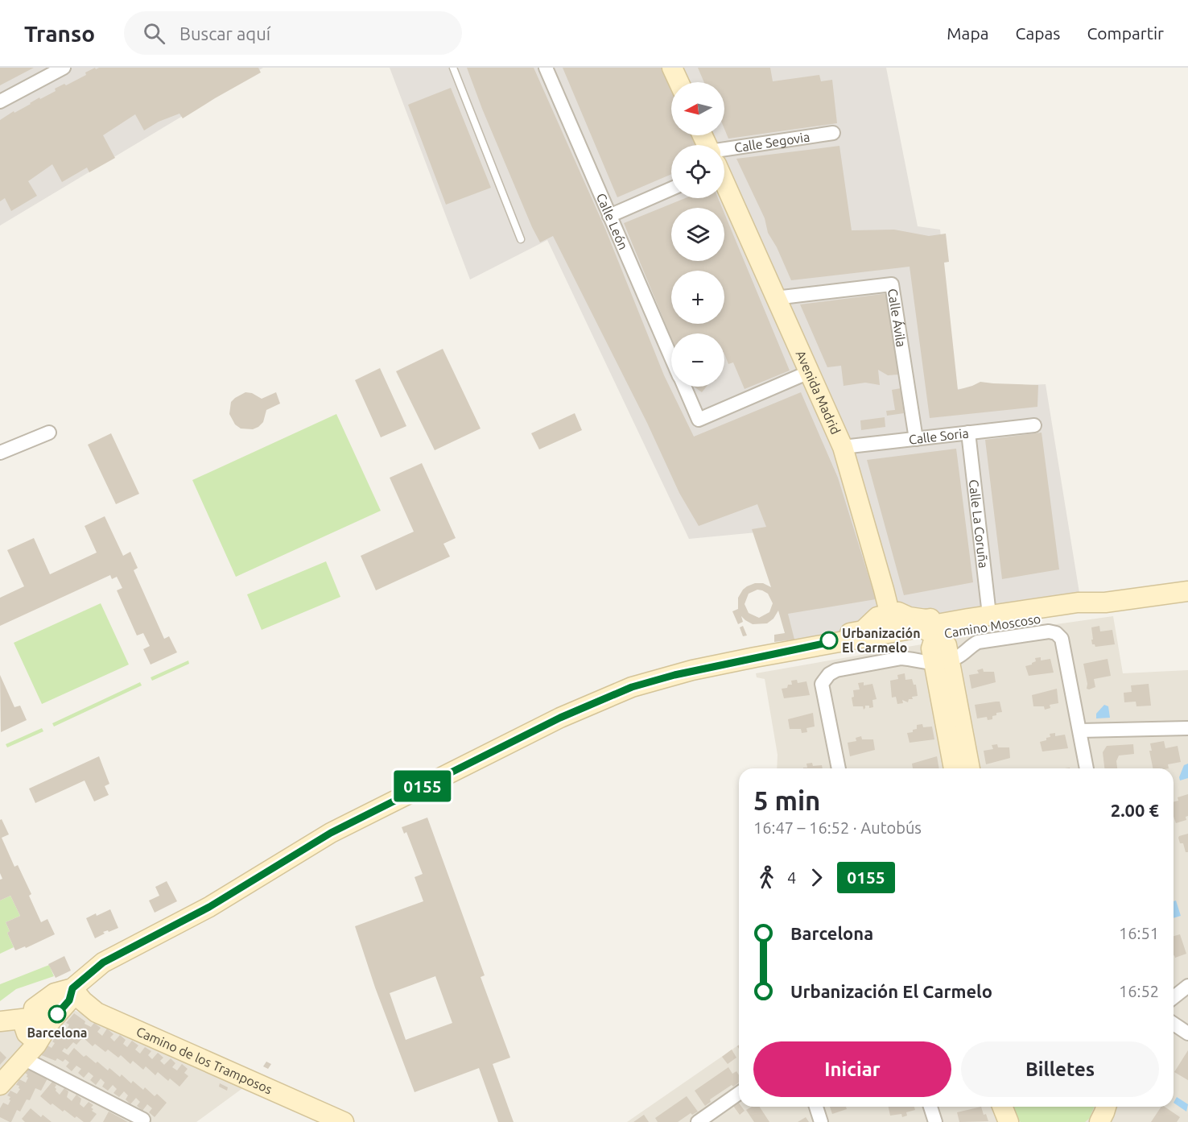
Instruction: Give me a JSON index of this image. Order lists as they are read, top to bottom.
{
  "streets": {
    "street": [
      "Calle Segovia",
      "Calle León",
      "Calle Ávila",
      "Avenida Madrid",
      "Calle Soria",
      "Calle La Coruña",
      "Camino Moscoso",
      "Camino de los Tramposos"
    ]
  },
  "crossings": [
    ["Calle León", "Avenida Madrid"],
    ["Calle Ávila", "Avenida Madrid"],
    ["Calle Ávila", "Calle Soria"],
    ["Avenida Madrid", "Calle Soria"],
    ["Avenida Madrid", "Camino Moscoso"],
    ["Calle Soria", "Calle La Coruña"],
    ["Calle La Coruña", "Camino Moscoso"],
    ["Camino Moscoso", "Camino de los Tramposos"]
  ],
  "places": ["Urbanización El Carmelo", "Barcelona"],
  "lines": ["bus line 0155"],
  "north": "left",
  "page": {
    "header": "Transo",
    "search": "Buscar aquí",
    "nav": ["Mapa", "Capas", "Compartir"],
    "on_map": "0155",
    "map_buttons": ["+", "−"],
    "heading": ["5 min", "16:47 – 16:52 · Autobús", "2.00 €"],
    "legs": ["4", "0155"],
    "list": [
      {
        "name": "Barcelona",
        "value": "16:51"
      },
      {
        "name": "Urbanización El Carmelo",
        "value": "16:52"
      }
    ],
    "buttons": ["Iniciar", "Billetes"]
  }
}
